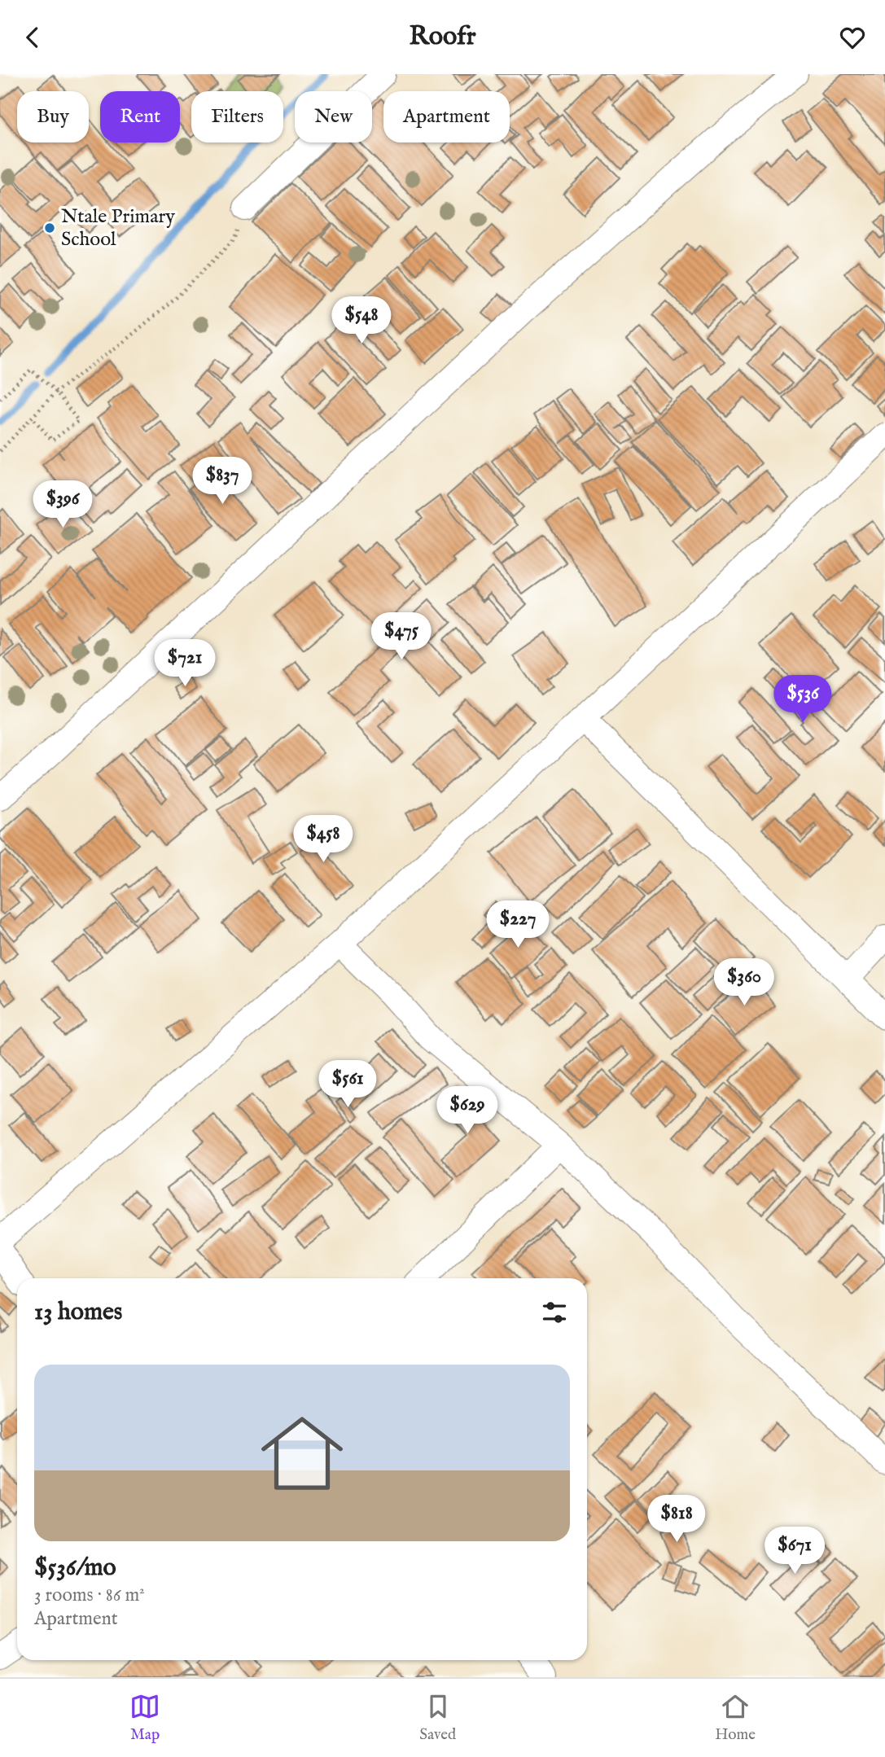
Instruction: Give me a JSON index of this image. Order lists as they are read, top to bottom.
{
  "places": ["Ntale Primary School"],
  "page": {
    "header": "Roofr",
    "chip": [
      "Buy",
      "Rent",
      "Filters",
      "New",
      "Apartment"
    ],
    "price": [
      "$548",
      "$837",
      "$396",
      "$475",
      "$721",
      "$536",
      "$458",
      "$227",
      "$360",
      "$561",
      "$629",
      "$818",
      "$671"
    ],
    "heading": "13 homes",
    "list": [
      {
        "name": "$536/mo",
        "note": "3 rooms · 86 m² · Apartment"
      }
    ],
    "tabs": ["Map", "Saved", "Home"]
  }
}
